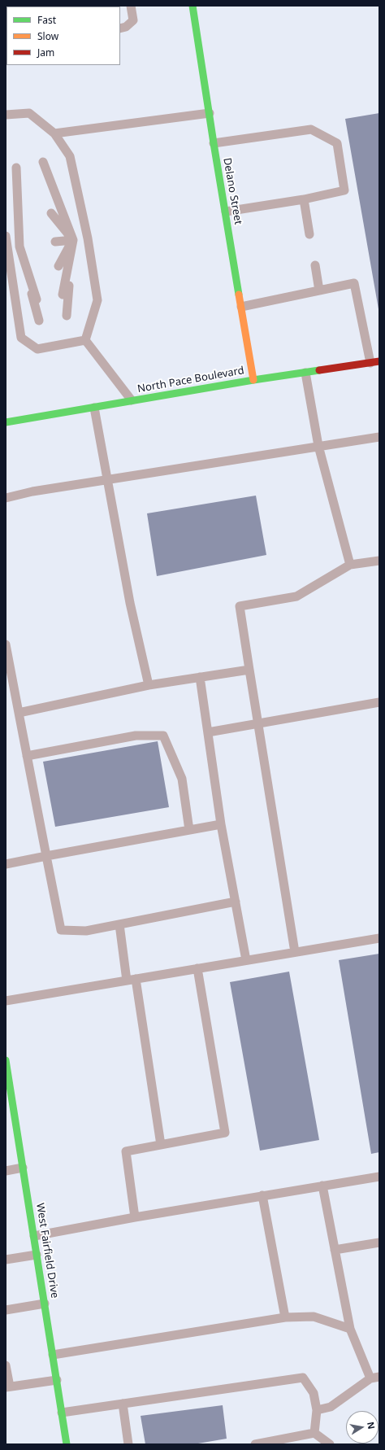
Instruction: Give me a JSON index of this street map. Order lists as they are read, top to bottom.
{
  "streets": {
    "main road": ["Delano Street", "North Pace Boulevard", "West Fairfield Drive"]
  },
  "crossings": [
    ["Delano Street", "North Pace Boulevard"]
  ],
  "legend": ["Fast", "Slow", "Jam"],
  "north": "right"
}
